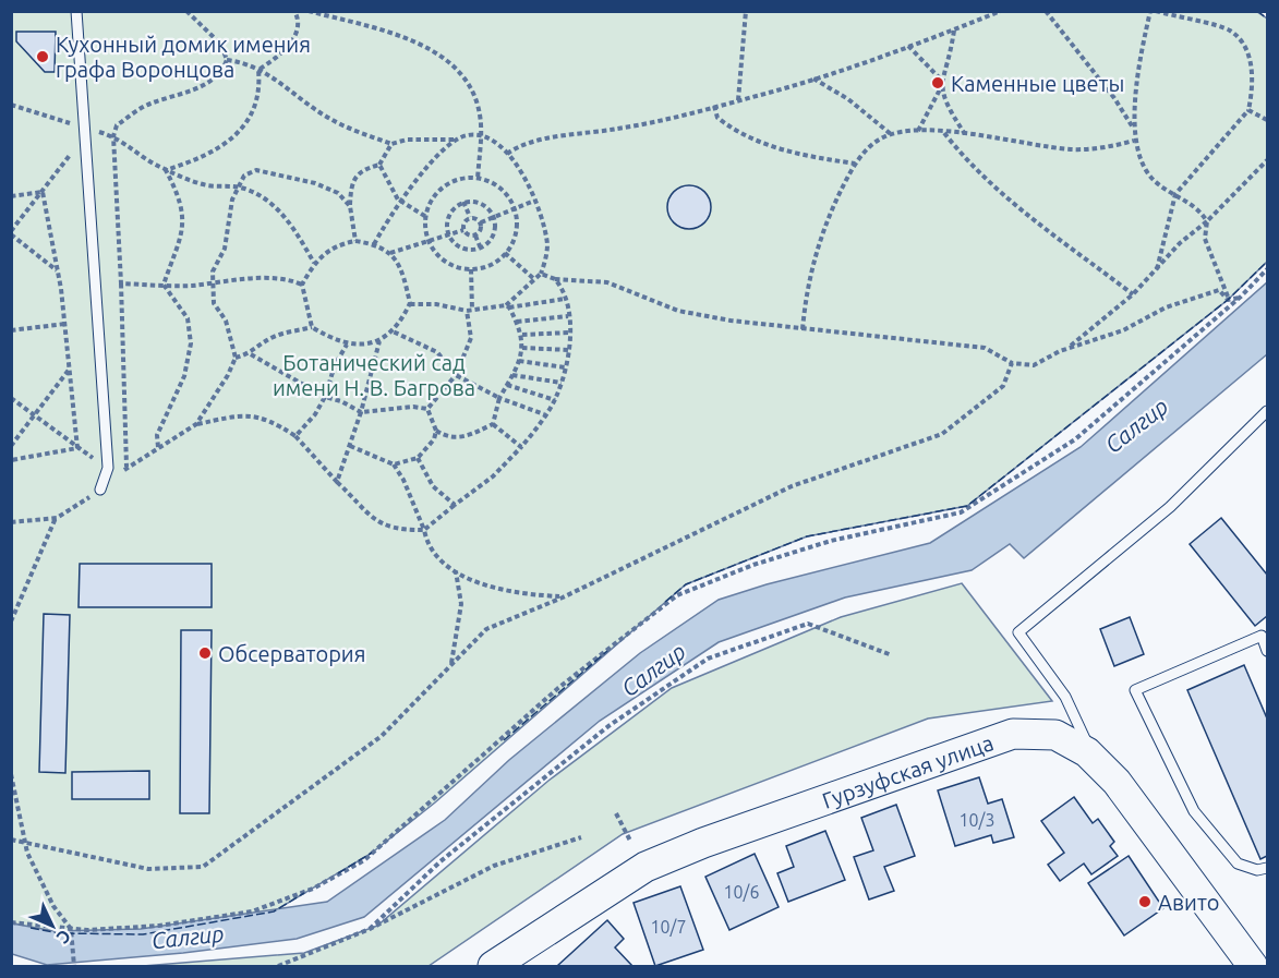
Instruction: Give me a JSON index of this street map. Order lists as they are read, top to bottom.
{
  "streets": {
    "main road": ["Гурзуфская улица"]
  },
  "water": ["Салгир"],
  "parks": ["Ботанический сад имени Н. В. Багрова"],
  "places": [
    "Кухонный домик имения графа Воронцова",
    "Каменные цветы",
    "Обсерватория",
    "Авито"
  ],
  "house_numbers": ["10/3", "10/6", "10/7"],
  "north": "bottom right"
}
